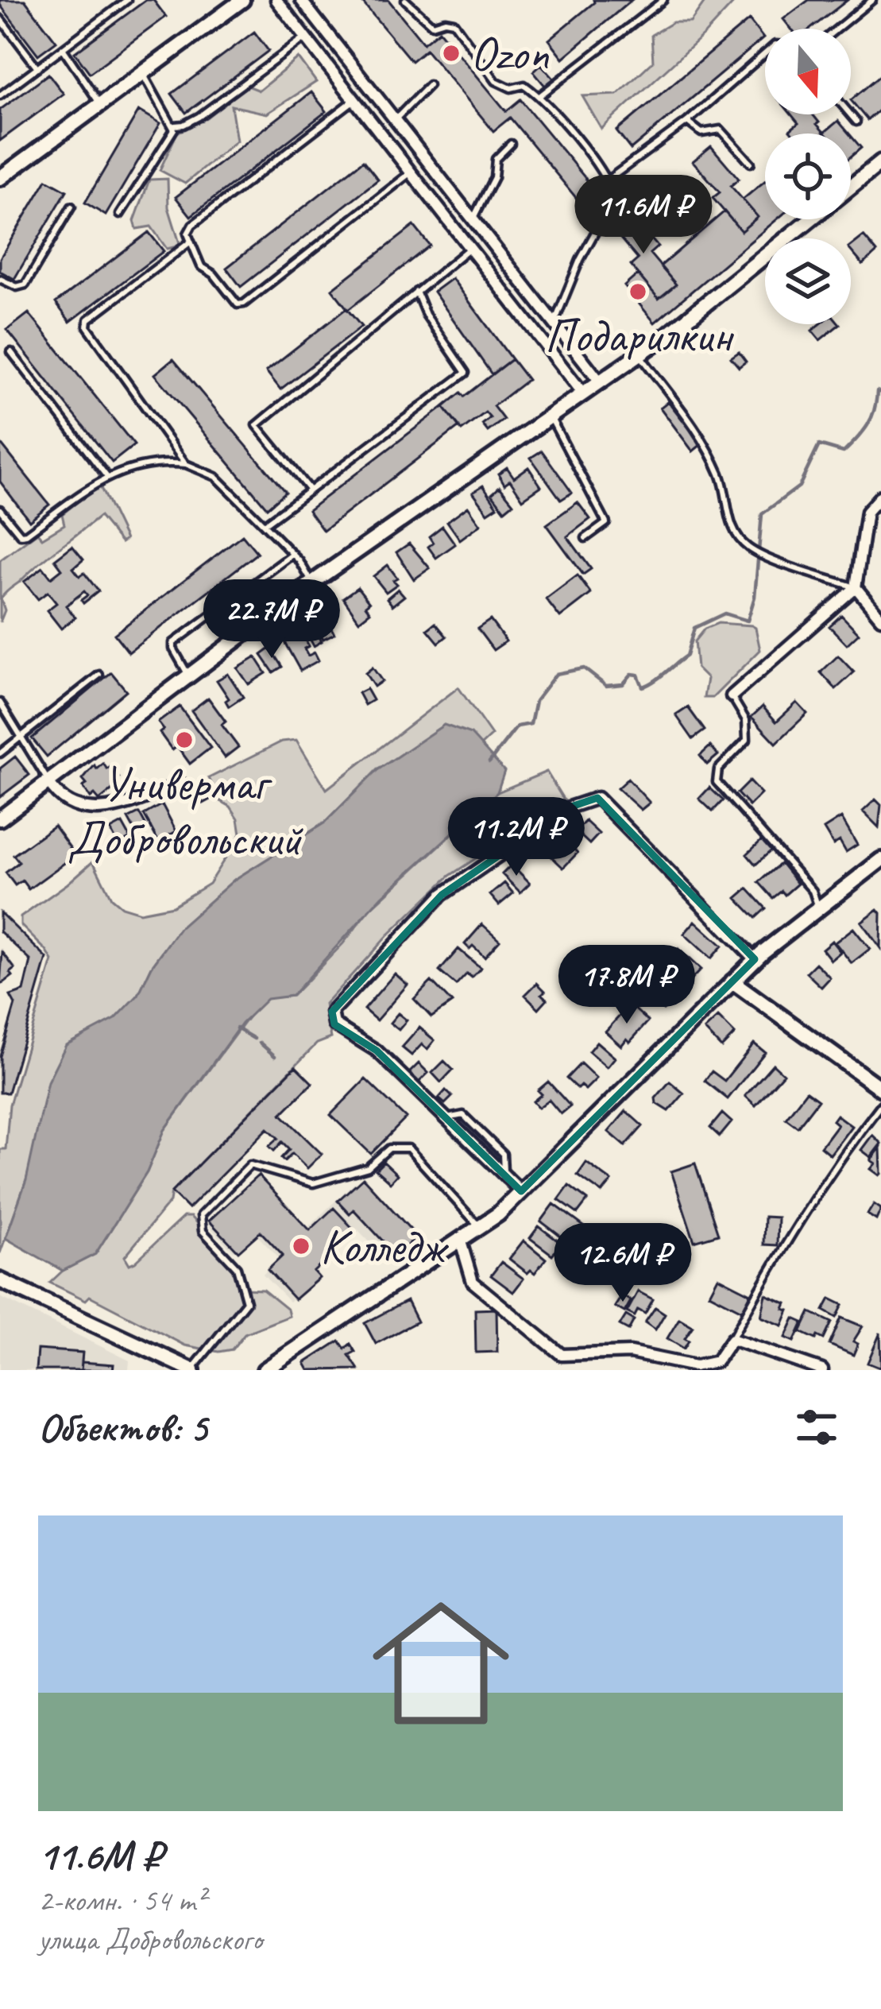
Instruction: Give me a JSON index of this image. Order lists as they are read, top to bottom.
{
  "places": [
    "Ozon",
    "Подарилкин",
    "Универмаг Добровольский",
    "Колледж"
  ],
  "north": "bottom",
  "page": {
    "price": [
      "11.6M ₽",
      "22.7M ₽",
      "11.2M ₽",
      "17.8M ₽",
      "12.6M ₽"
    ],
    "heading": "Объектов: 5",
    "list": [
      {
        "name": "11.6M ₽",
        "note": "2-комн. · 54 m² · улица Добровольского"
      }
    ]
  }
}
